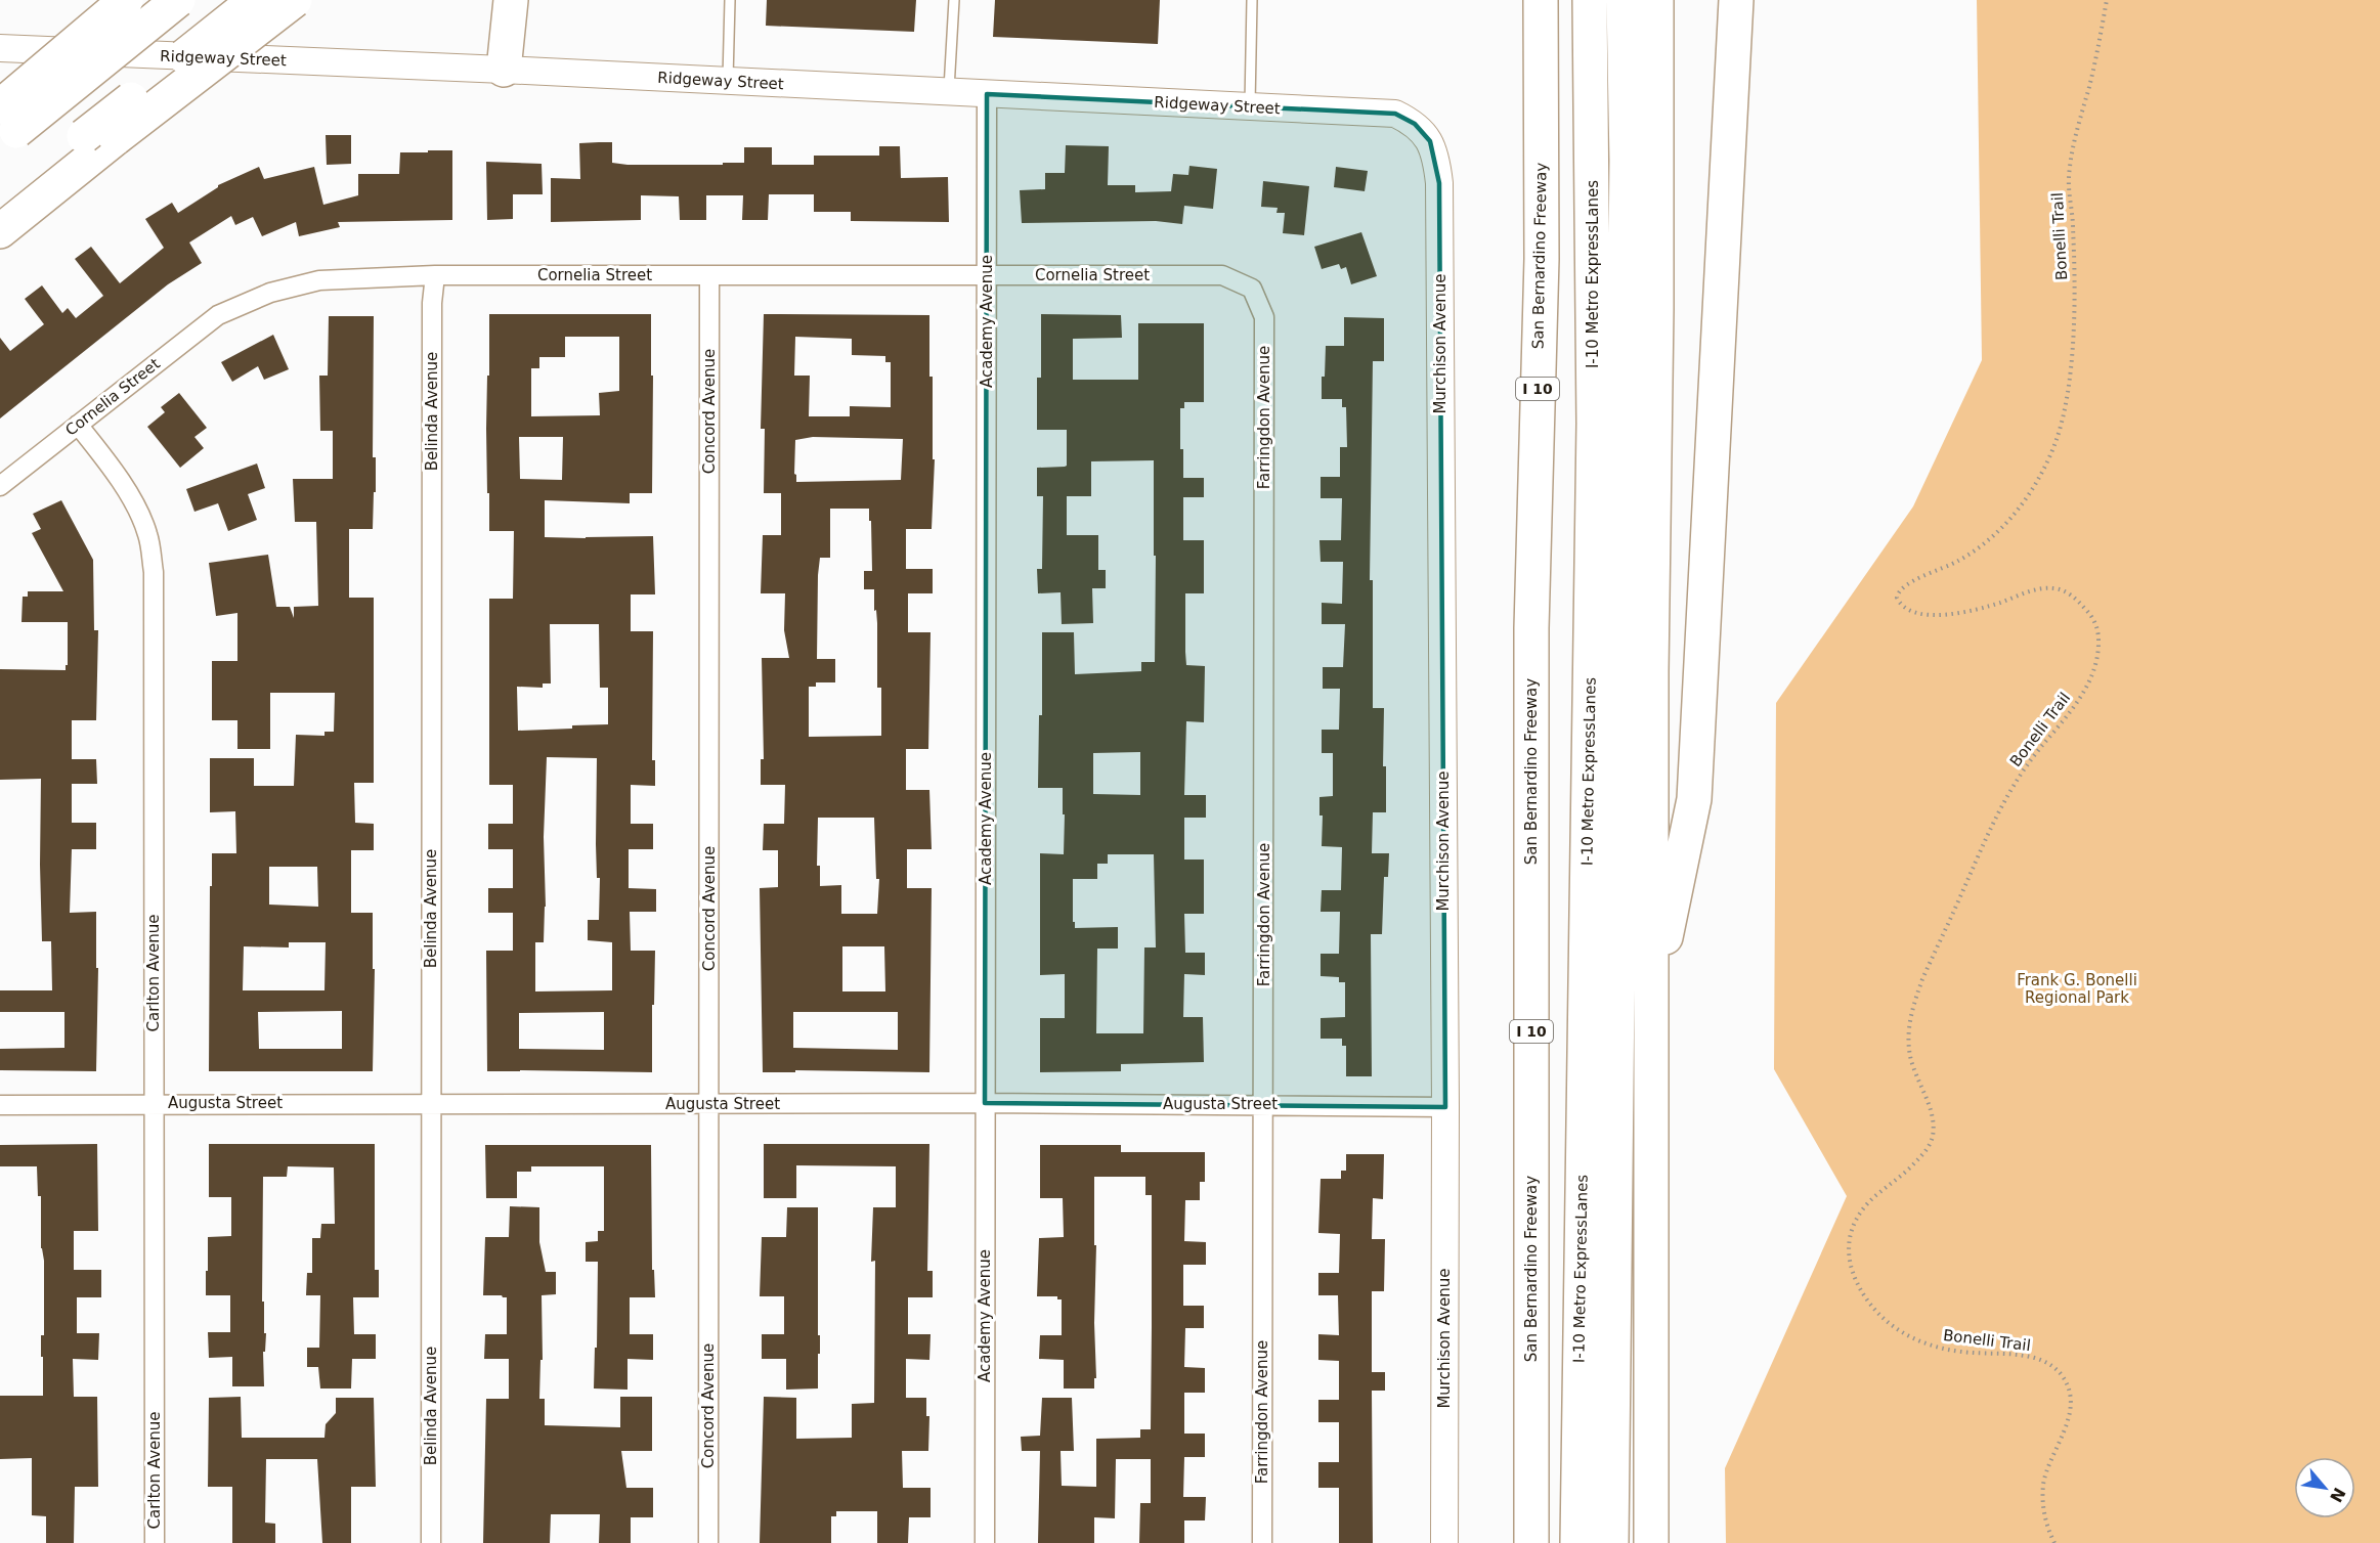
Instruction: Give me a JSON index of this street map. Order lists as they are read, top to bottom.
{
  "streets": {
    "highway": ["San Bernardino Freeway", "I-10 Metro ExpressLanes", "I 10"],
    "street": [
      "Ridgeway Street",
      "Cornelia Street",
      "Academy Avenue",
      "Murchison Avenue",
      "Belinda Avenue",
      "Concord Avenue",
      "Farringdon Avenue",
      "Carlton Avenue",
      "Augusta Street"
    ],
    "path": ["Bonelli Trail"]
  },
  "crossings": [
    ["Ridgeway Street", "Academy Avenue"],
    ["Ridgeway Street", "Murchison Avenue"],
    ["Cornelia Street", "Academy Avenue"],
    ["Cornelia Street", "Belinda Avenue"],
    ["Cornelia Street", "Concord Avenue"],
    ["Cornelia Street", "Farringdon Avenue"],
    ["Cornelia Street", "Carlton Avenue"],
    ["Academy Avenue", "Augusta Street"],
    ["Murchison Avenue", "Augusta Street"],
    ["Belinda Avenue", "Augusta Street"],
    ["Concord Avenue", "Augusta Street"],
    ["Farringdon Avenue", "Augusta Street"],
    ["Carlton Avenue", "Augusta Street"]
  ],
  "parks": ["Frank G. Bonelli Regional Park"],
  "north": "bottom right"
}
